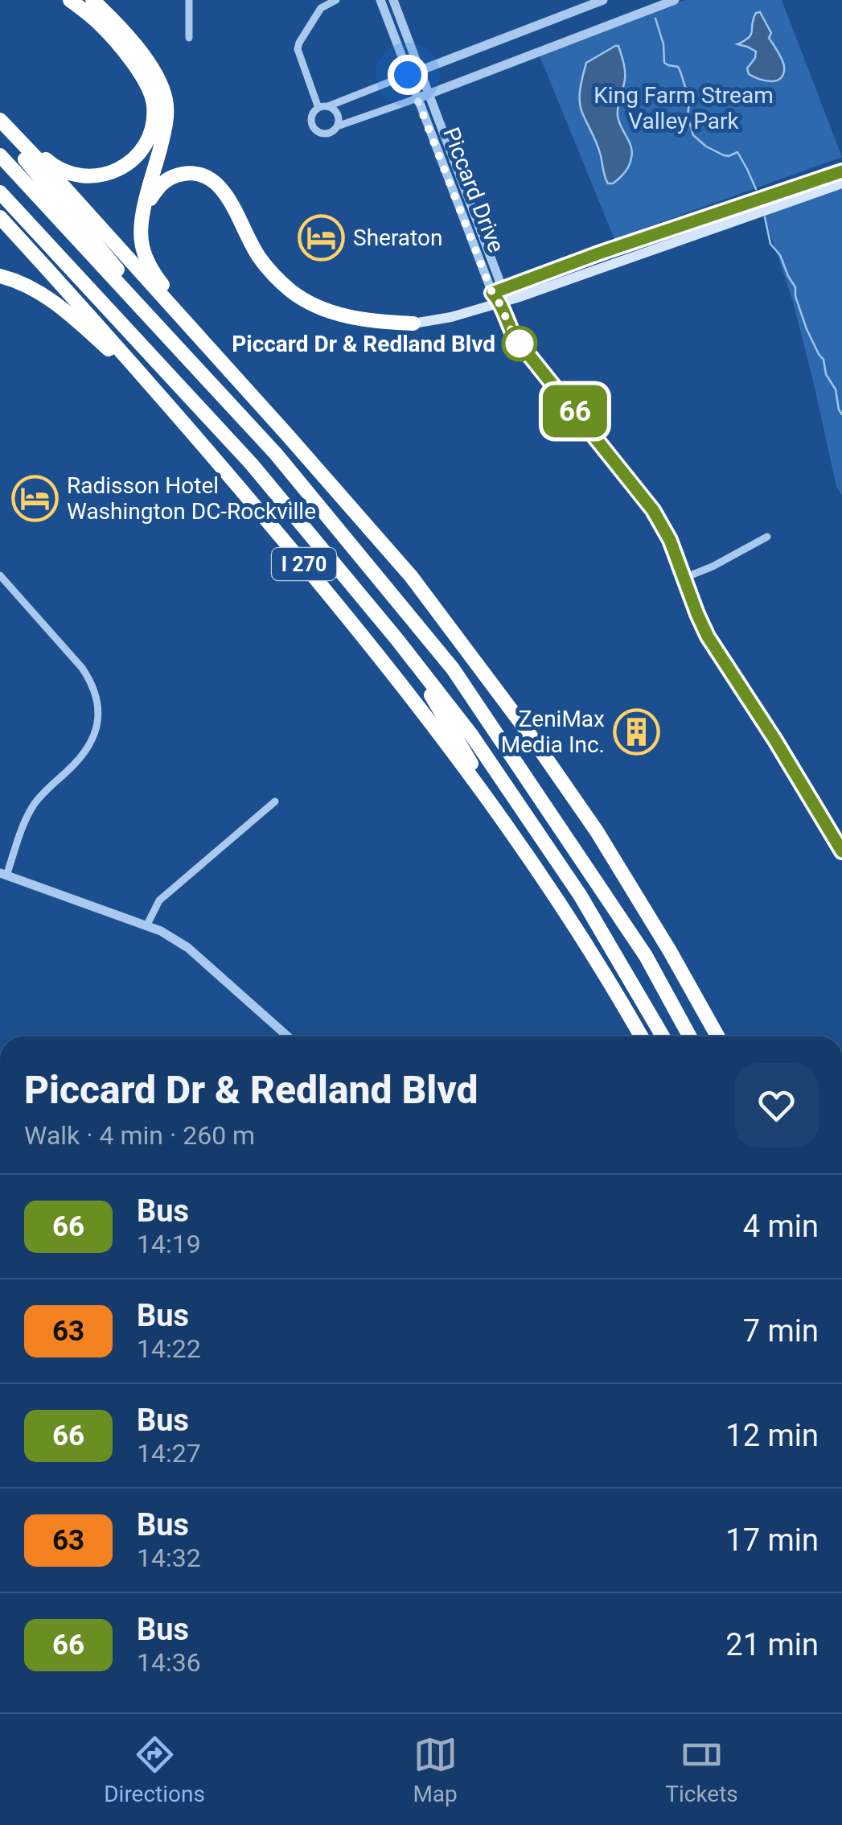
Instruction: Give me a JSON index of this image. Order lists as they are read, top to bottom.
{
  "streets": {
    "highway": ["I 270"],
    "street": ["Piccard Drive"]
  },
  "parks": ["King Farm Stream Valley Park"],
  "places": {
    "hotel": ["Sheraton", "Radisson Hotel Washington DC-Rockville"],
    "other": ["Piccard Dr & Redland Blvd"],
    "building": ["ZeniMax Media Inc."]
  },
  "lines": ["bus line 66"],
  "page": {
    "on_map": "66",
    "heading": ["Piccard Dr & Redland Blvd", "Walk · 4 min · 260 m"],
    "list": [
      {
        "mark": "66",
        "name": "Bus",
        "note": "14:19",
        "value": "4 min"
      },
      {
        "mark": "63",
        "name": "Bus",
        "note": "14:22",
        "value": "7 min"
      },
      {
        "mark": "66",
        "name": "Bus",
        "note": "14:27",
        "value": "12 min"
      },
      {
        "mark": "63",
        "name": "Bus",
        "note": "14:32",
        "value": "17 min"
      },
      {
        "mark": "66",
        "name": "Bus",
        "note": "14:36",
        "value": "21 min"
      }
    ],
    "tabs": ["Directions", "Map", "Tickets"]
  }
}
